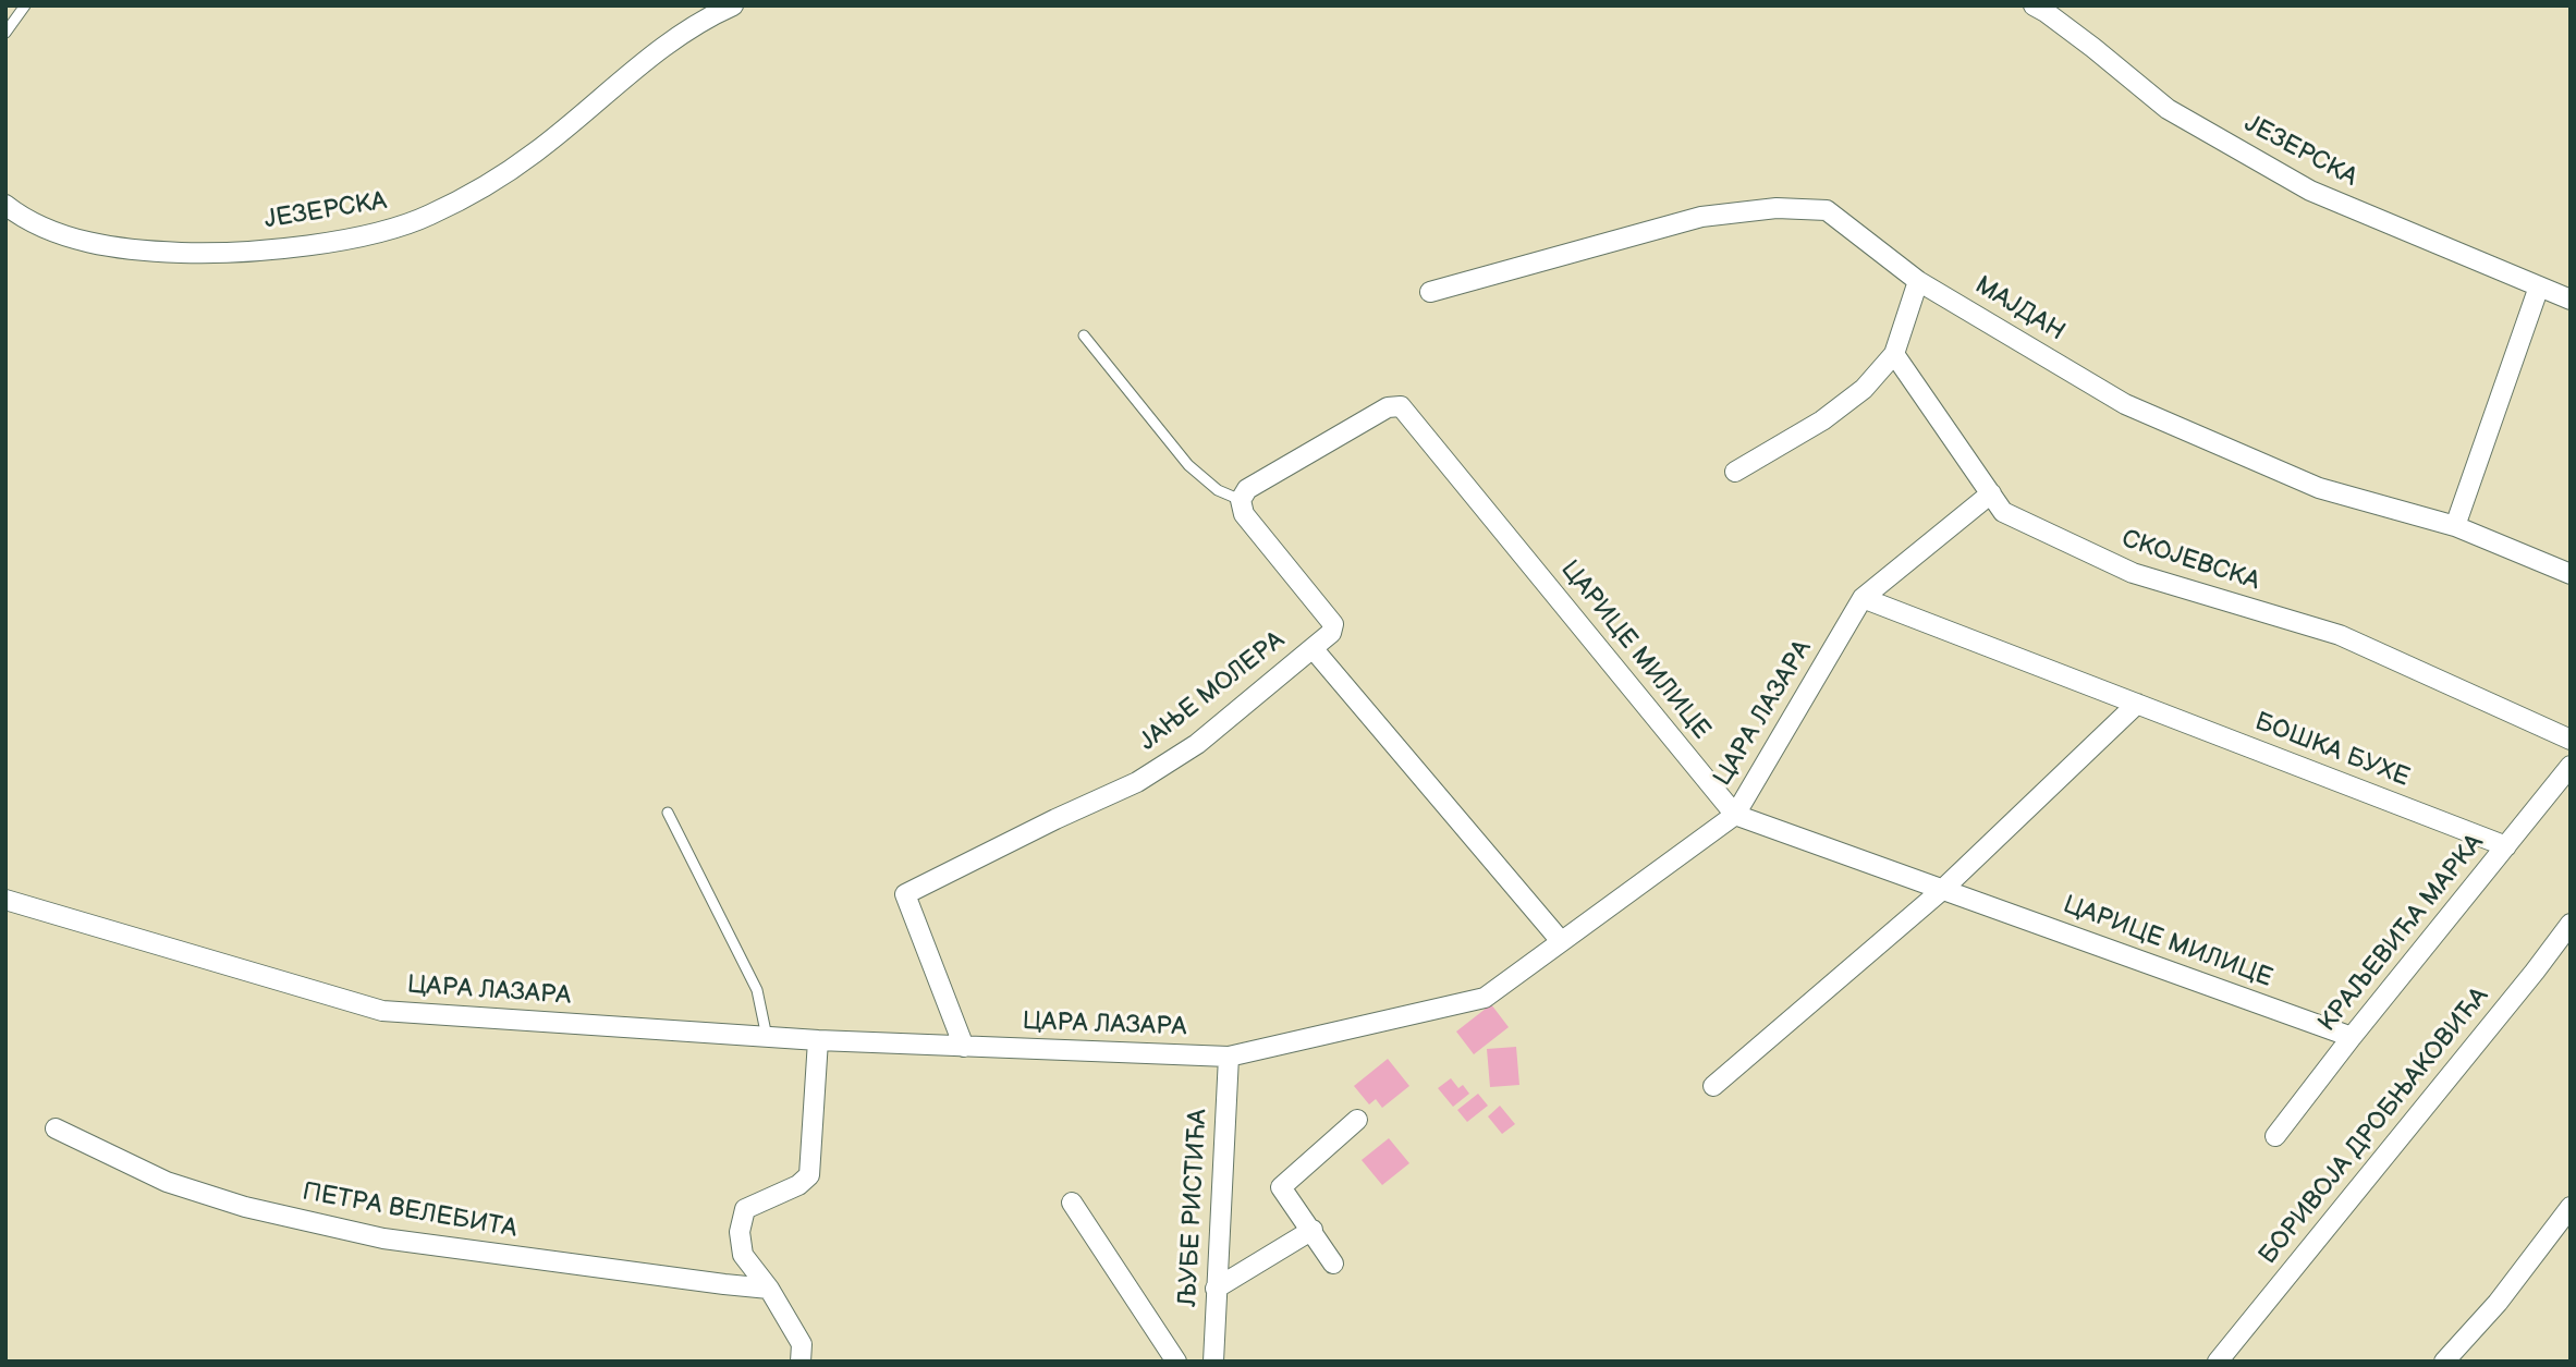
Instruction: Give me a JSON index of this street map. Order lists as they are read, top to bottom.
{
  "streets": {
    "street": [
      "ЈЕЗЕРСКА",
      "МАЈДАН",
      "СКОЈЕВСКА",
      "ЦАРИЦЕ МИЛИЦЕ",
      "ЈАЊЕ МОЛЕРА",
      "ЦАРА ЛАЗАРА",
      "БОШКА БУХЕ",
      "КРАЉЕВИЋА МАРКА",
      "БОРИВОЈА ДРОБЊАКОВИЋА",
      "ЉУБЕ РИСТИЋА",
      "ПЕТРА ВЕЛЕБИТА"
    ]
  },
  "crossings": [
    ["СКОЈЕВСКА", "ЦАРА ЛАЗАРА"],
    ["ЦАРИЦЕ МИЛИЦЕ", "ЦАРА ЛАЗАРА"],
    ["ЦАРИЦЕ МИЛИЦЕ", "КРАЉЕВИЋА МАРКА"],
    ["ЈАЊЕ МОЛЕРА", "ЦАРА ЛАЗАРА"],
    ["ЦАРА ЛАЗАРА", "БОШКА БУХЕ"],
    ["ЦАРА ЛАЗАРА", "ЉУБЕ РИСТИЋА"],
    ["БОШКА БУХЕ", "КРАЉЕВИЋА МАРКА"]
  ]
}
